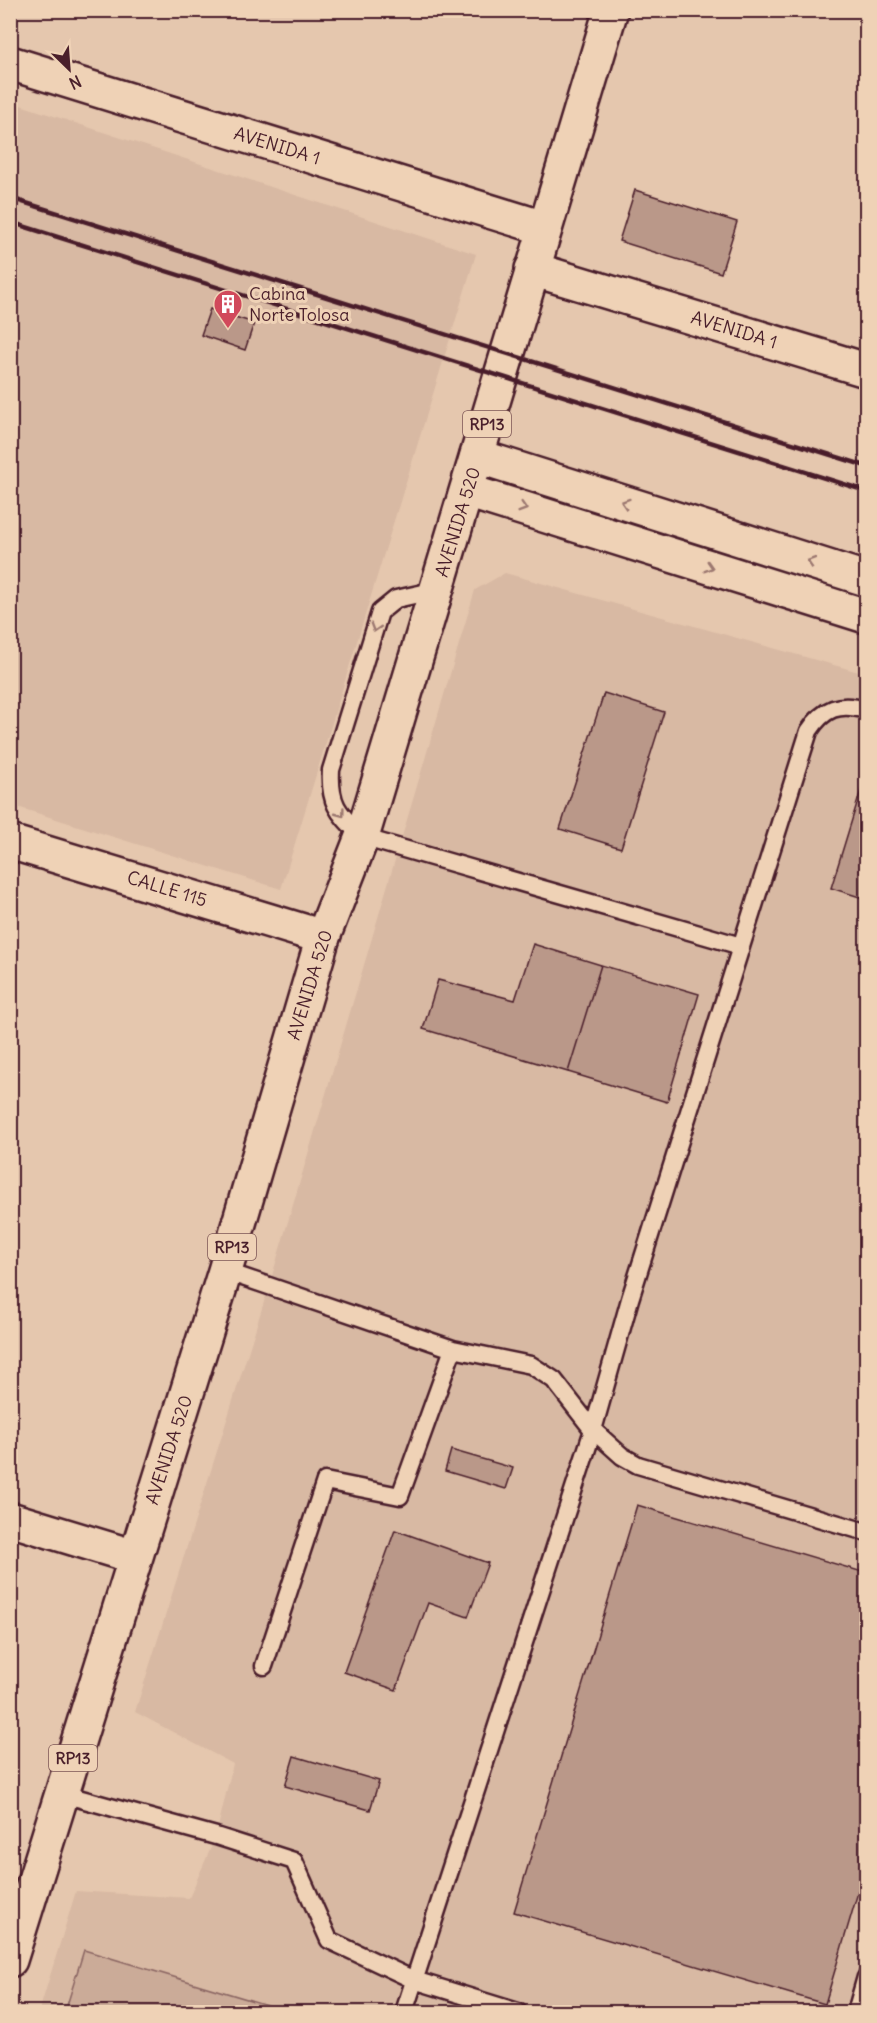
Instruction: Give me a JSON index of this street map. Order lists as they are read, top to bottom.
{
  "streets": {
    "street": [
      "AVENIDA 1",
      "RP13",
      "AVENIDA 520",
      "CALLE 115"
    ]
  },
  "crossings": [
    ["AVENIDA 1", "AVENIDA 520"],
    ["AVENIDA 520", "CALLE 115"]
  ],
  "places": {
    "building": ["Cabina Norte Tolosa"]
  },
  "north": "bottom right"
}
